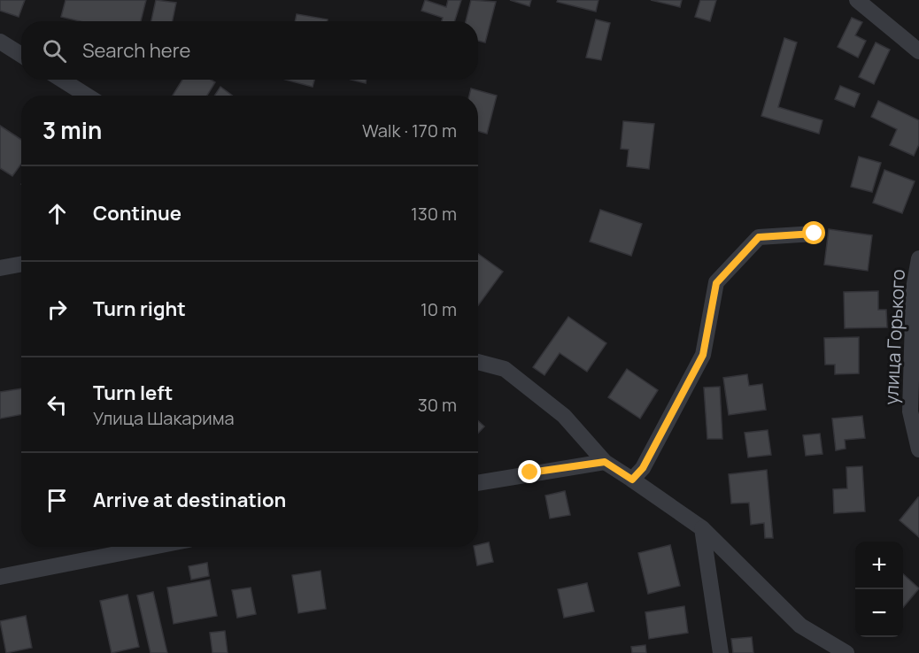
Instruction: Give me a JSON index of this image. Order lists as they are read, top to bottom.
{
  "streets": {
    "street": ["улица Горького"]
  },
  "page": {
    "search": "Search here",
    "heading": ["3 min", "Walk · 170 m"],
    "list": [
      ["Continue", "130 m"],
      ["Turn right", "10 m"],
      ["Turn left", "Улица Шакарима", "30 m"],
      "Arrive at destination"
    ],
    "map_buttons": ["+", "−"]
  }
}
